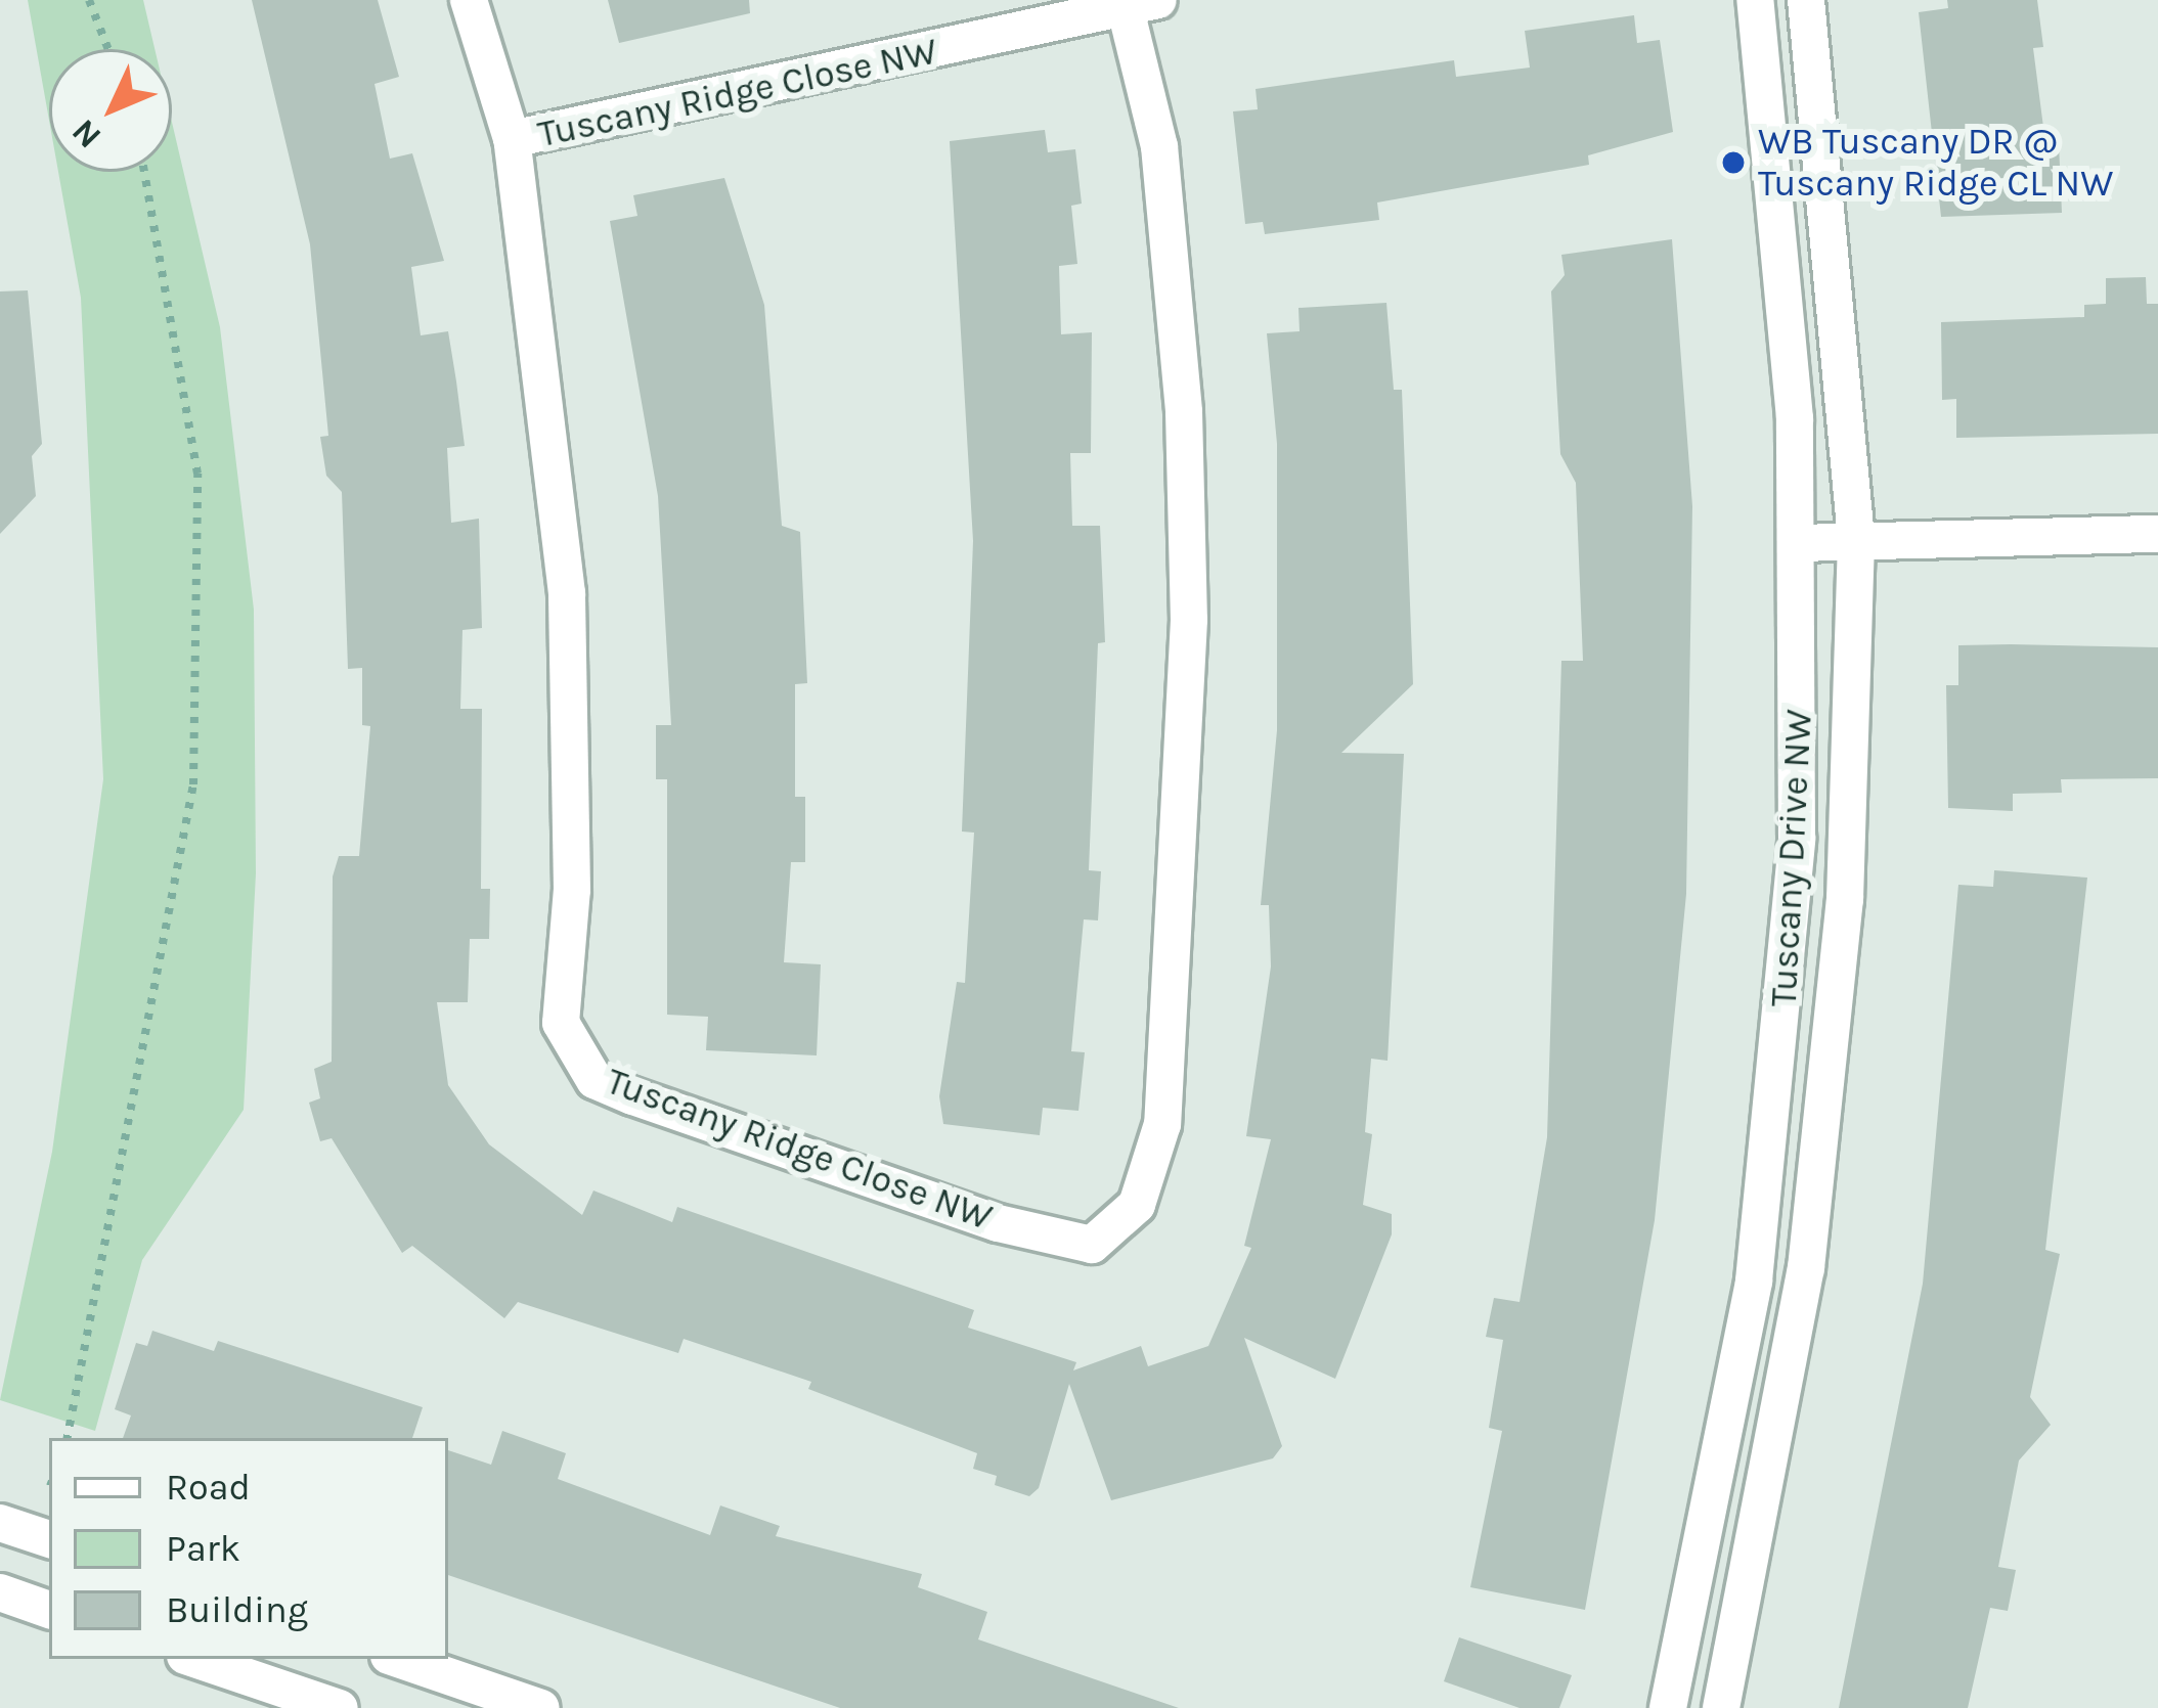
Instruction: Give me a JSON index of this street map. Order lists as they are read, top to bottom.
{
  "streets": {
    "street": ["Tuscany Ridge Close NW", "Tuscany Drive NW"]
  },
  "places": ["WB Tuscany DR @ Tuscany Ridge CL NW"],
  "legend": ["Road", "Park", "Building"],
  "north": "bottom left"
}
